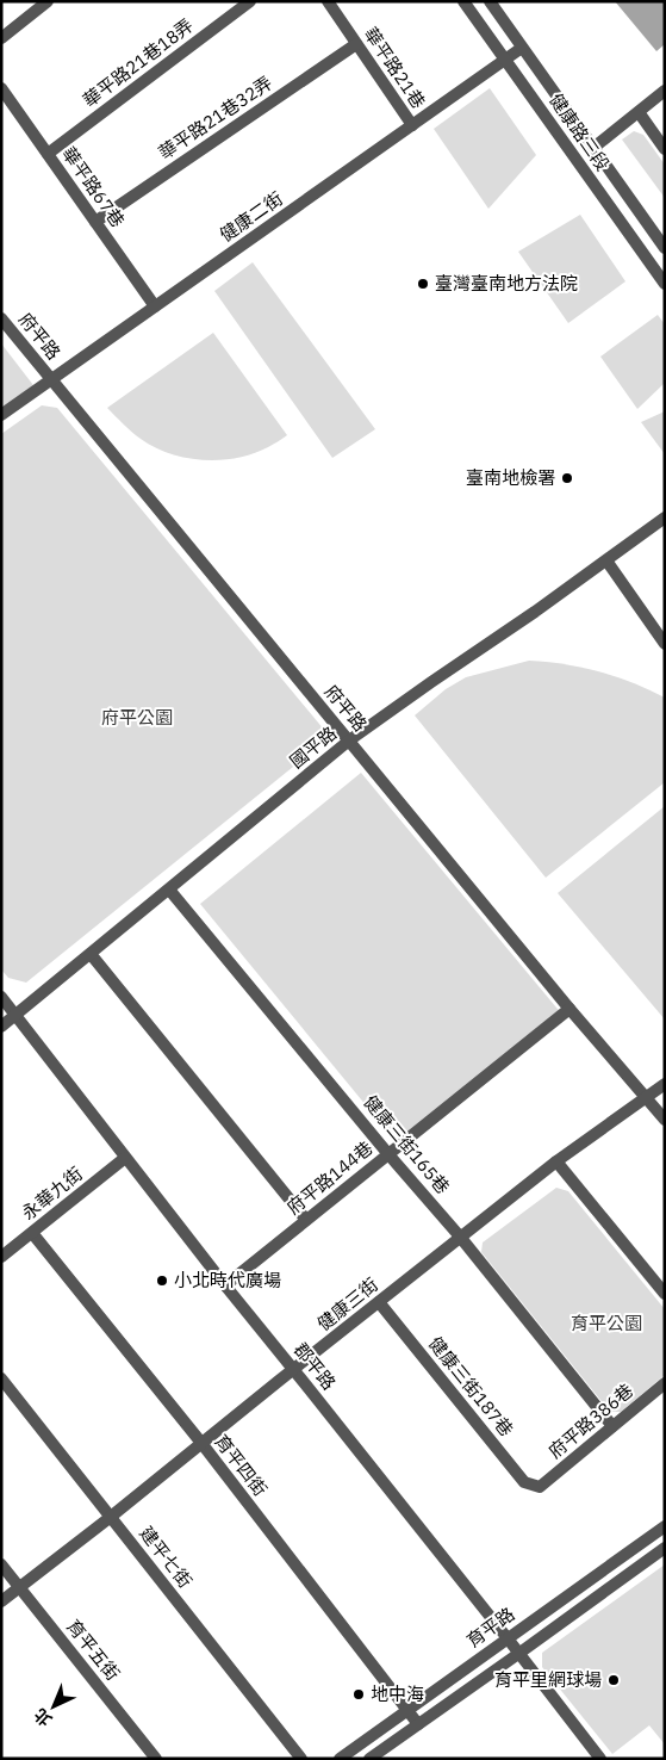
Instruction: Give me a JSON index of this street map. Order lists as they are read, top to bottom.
{
  "streets": {
    "street": [
      "華平路21巷18弄",
      "華平路21巷",
      "華平路21巷32弄",
      "健康路三段",
      "華平路67巷",
      "健康二街",
      "府平路",
      "國平路",
      "健康三街165巷",
      "府平路144巷",
      "永華九街",
      "健康三街",
      "郡平路",
      "健康三街187巷",
      "府平路386巷",
      "育平四街",
      "建平七街",
      "育平路",
      "育平五街"
    ]
  },
  "crossings": [
    ["華平路21巷18弄", "華平路67巷"],
    ["華平路21巷", "華平路21巷32弄"],
    ["華平路21巷", "健康二街"],
    ["華平路21巷32弄", "華平路67巷"],
    ["健康路三段", "健康二街"],
    ["華平路67巷", "健康二街"],
    ["健康二街", "府平路"],
    ["府平路", "國平路"],
    ["府平路", "府平路144巷"],
    ["府平路", "健康三街"],
    ["國平路", "健康三街165巷"],
    ["國平路", "郡平路"],
    ["健康三街165巷", "府平路144巷"],
    ["健康三街165巷", "健康三街"],
    ["健康三街165巷", "府平路386巷"],
    ["府平路144巷", "郡平路"],
    ["永華九街", "郡平路"],
    ["永華九街", "育平四街"],
    ["健康三街", "郡平路"],
    ["健康三街", "健康三街187巷"],
    ["健康三街", "育平四街"],
    ["健康三街", "建平七街"],
    ["健康三街", "育平五街"],
    ["郡平路", "育平路"],
    ["健康三街187巷", "府平路386巷"],
    ["育平四街", "育平路"]
  ],
  "parks": ["府平公園", "育平公園"],
  "places": [
    "臺灣臺南地方法院",
    "臺南地檢署",
    "小北時代廣場",
    "育平里網球場",
    "地中海"
  ],
  "north": "bottom left"
}
